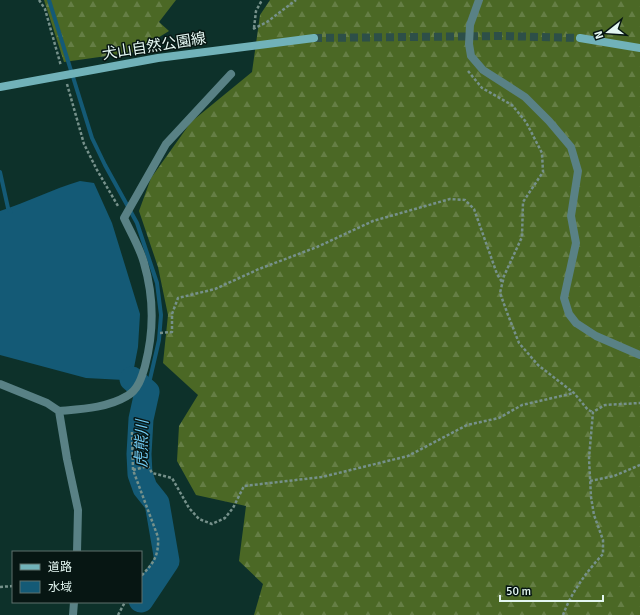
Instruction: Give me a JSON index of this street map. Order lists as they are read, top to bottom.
{
  "streets": {
    "main road": ["犬山自然公園線"]
  },
  "water": ["虎熊川"],
  "legend": ["道路", "水域"],
  "scale_bar": "50 m",
  "north": "left"
}
